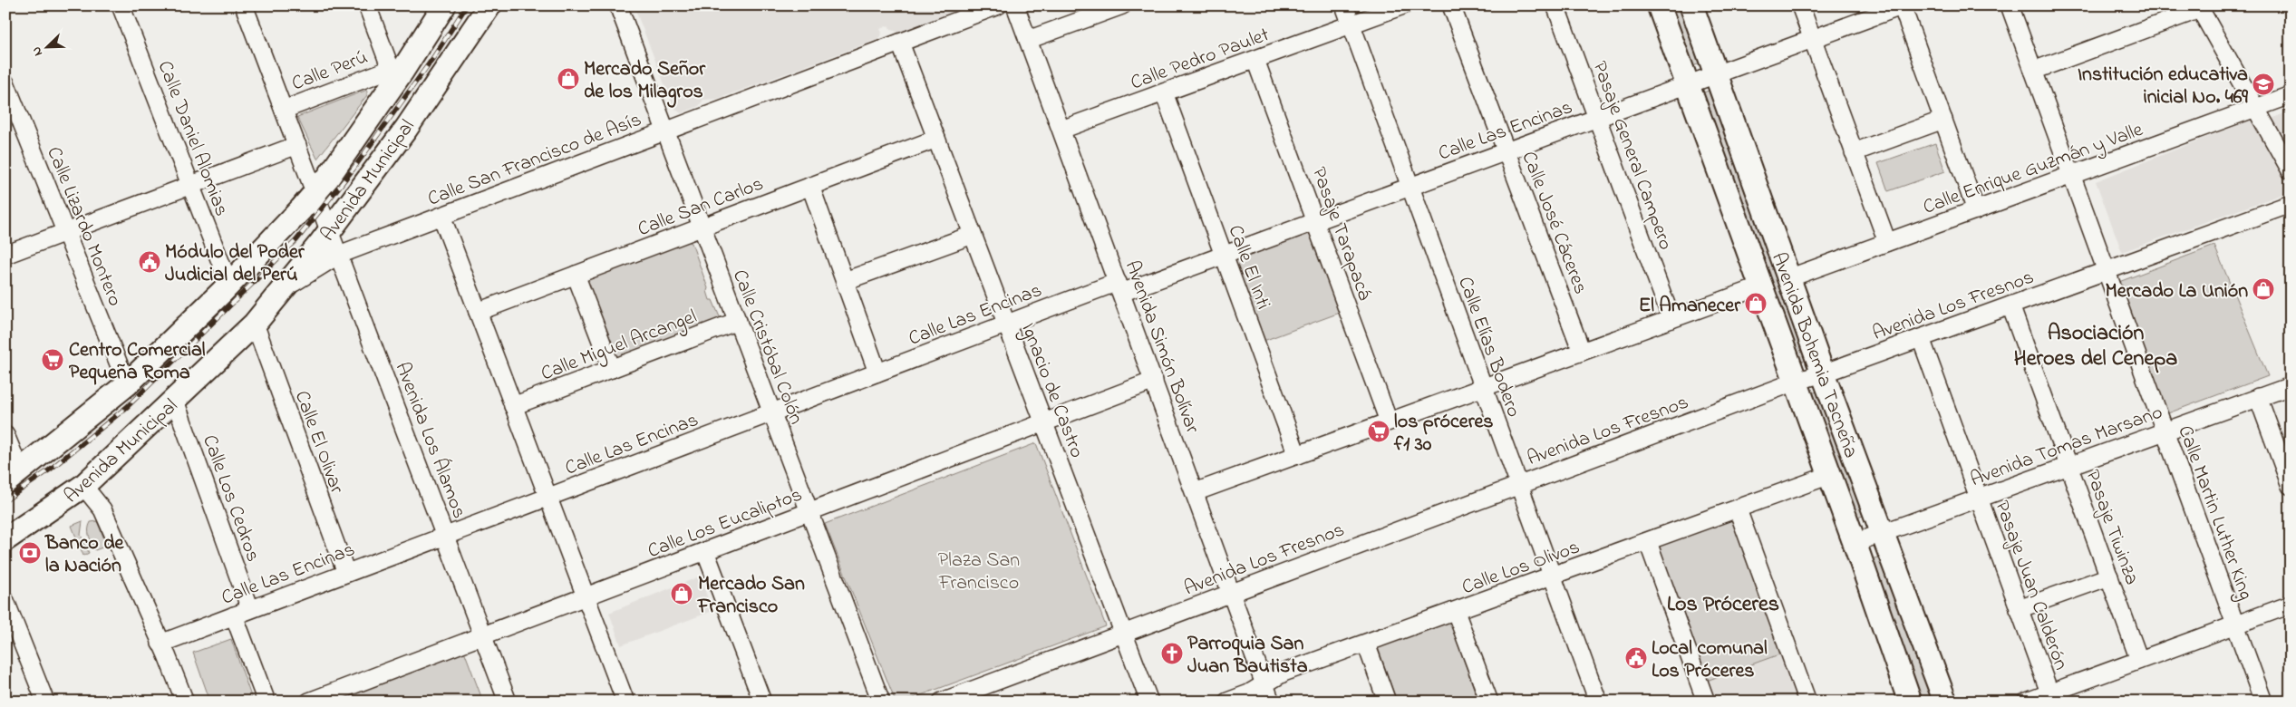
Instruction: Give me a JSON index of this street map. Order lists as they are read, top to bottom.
{
  "streets": {
    "main road": ["Avenida Municipal", "Avenida Bohemia Tacneña"],
    "street": [
      "Calle Pedro Paulet",
      "Calle Perú",
      "Calle Las Encinas",
      "Calle Daniel Alomias",
      "Pasaje General Campero",
      "Calle San Francisco de Asís",
      "Calle Enrique Guzmán y Valle",
      "Calle San Carlos",
      "Calle José Cáceres",
      "Calle Lizardo Montero",
      "Pasaje Tarapacá",
      "Calle El Inti",
      "Avenida Los Fresnos",
      "Calle Miguel Arcangel",
      "Calle Cristóbal Colón",
      "Avenida Simón Bolívar",
      "Calle Elías Bodero",
      "Ignacio de Castro",
      "Avenida Los Álamos",
      "Calle El Olivar",
      "Avenida Tomas Marsano",
      "Calle Los Cedros",
      "Calle Martin Luther King",
      "Calle Los Eucaliptos",
      "Pasaje Tiwinza",
      "Calle Los Olivos",
      "Pasaje Juan Calderón"
    ]
  },
  "crossings": [
    ["Calle Pedro Paulet", "Pasaje Tarapacá"],
    ["Calle Pedro Paulet", "Calle El Inti"],
    ["Calle Pedro Paulet", "Avenida Simón Bolívar"],
    ["Calle Pedro Paulet", "Calle Elías Bodero"],
    ["Calle Perú", "Avenida Municipal"],
    ["Calle Perú", "Avenida Los Álamos"],
    ["Calle Las Encinas", "Pasaje General Campero"],
    ["Calle Las Encinas", "Calle José Cáceres"],
    ["Calle Las Encinas", "Pasaje Tarapacá"],
    ["Calle Las Encinas", "Calle El Inti"],
    ["Calle Las Encinas", "Calle Cristóbal Colón"],
    ["Calle Las Encinas", "Avenida Simón Bolívar"],
    ["Calle Las Encinas", "Calle Elías Bodero"],
    ["Calle Las Encinas", "Avenida Bohemia Tacneña"],
    ["Calle Las Encinas", "Ignacio de Castro"],
    ["Calle Las Encinas", "Avenida Los Álamos"],
    ["Calle Las Encinas", "Calle El Olivar"],
    ["Calle Las Encinas", "Calle Los Cedros"],
    ["Calle Daniel Alomias", "Avenida Municipal"],
    ["Calle San Francisco de Asís", "Avenida Municipal"],
    ["Calle San Francisco de Asís", "Calle Cristóbal Colón"],
    ["Calle San Francisco de Asís", "Ignacio de Castro"],
    ["Calle San Francisco de Asís", "Avenida Los Álamos"],
    ["Calle Enrique Guzmán y Valle", "Avenida Bohemia Tacneña"],
    ["Calle Enrique Guzmán y Valle", "Calle Martin Luther King"],
    ["Avenida Municipal", "Calle Lizardo Montero"],
    ["Avenida Municipal", "Avenida Los Álamos"],
    ["Avenida Municipal", "Calle El Olivar"],
    ["Avenida Municipal", "Calle Los Cedros"],
    ["Calle San Carlos", "Calle Cristóbal Colón"],
    ["Calle San Carlos", "Ignacio de Castro"],
    ["Avenida Los Fresnos", "Avenida Simón Bolívar"],
    ["Avenida Los Fresnos", "Calle Elías Bodero"],
    ["Avenida Los Fresnos", "Avenida Bohemia Tacneña"],
    ["Avenida Los Fresnos", "Ignacio de Castro"],
    ["Avenida Los Fresnos", "Calle Martin Luther King"],
    ["Avenida Los Fresnos", "Pasaje Tiwinza"],
    ["Avenida Los Fresnos", "Pasaje Juan Calderón"],
    ["Calle Miguel Arcangel", "Calle Cristóbal Colón"],
    ["Calle Cristóbal Colón", "Calle Los Eucaliptos"],
    ["Avenida Simón Bolívar", "Calle Los Eucaliptos"],
    ["Avenida Simón Bolívar", "Calle Los Olivos"],
    ["Calle Elías Bodero", "Calle Los Olivos"],
    ["Avenida Bohemia Tacneña", "Avenida Tomas Marsano"],
    ["Avenida Bohemia Tacneña", "Calle Los Olivos"],
    ["Ignacio de Castro", "Calle Los Eucaliptos"],
    ["Avenida Los Álamos", "Calle Los Eucaliptos"],
    ["Avenida Tomas Marsano", "Calle Martin Luther King"],
    ["Avenida Tomas Marsano", "Pasaje Tiwinza"],
    ["Avenida Tomas Marsano", "Pasaje Juan Calderón"]
  ],
  "districts": ["Asociación Heroes del Cenepa", "Los Próceres"],
  "parks": ["Plaza San Francisco"],
  "places": {
    "shop": [
      "Mercado Señor de los Milagros",
      "Mercado La Unión",
      "El Amanecer",
      "Mercado San Francisco"
    ],
    "school or university": ["Institución educativa inicial No. 469"],
    "public building": ["Módulo del Poder Judicial del Perú", "Local comunal Los Próceres"],
    "supermarket": ["Centro Comercial Pequeña Roma", "los próceres f1 30"],
    "bank": ["Banco de la Nación"],
    "church": ["Parroquia San Juan Bautista"]
  },
  "north": "bottom left"
}
